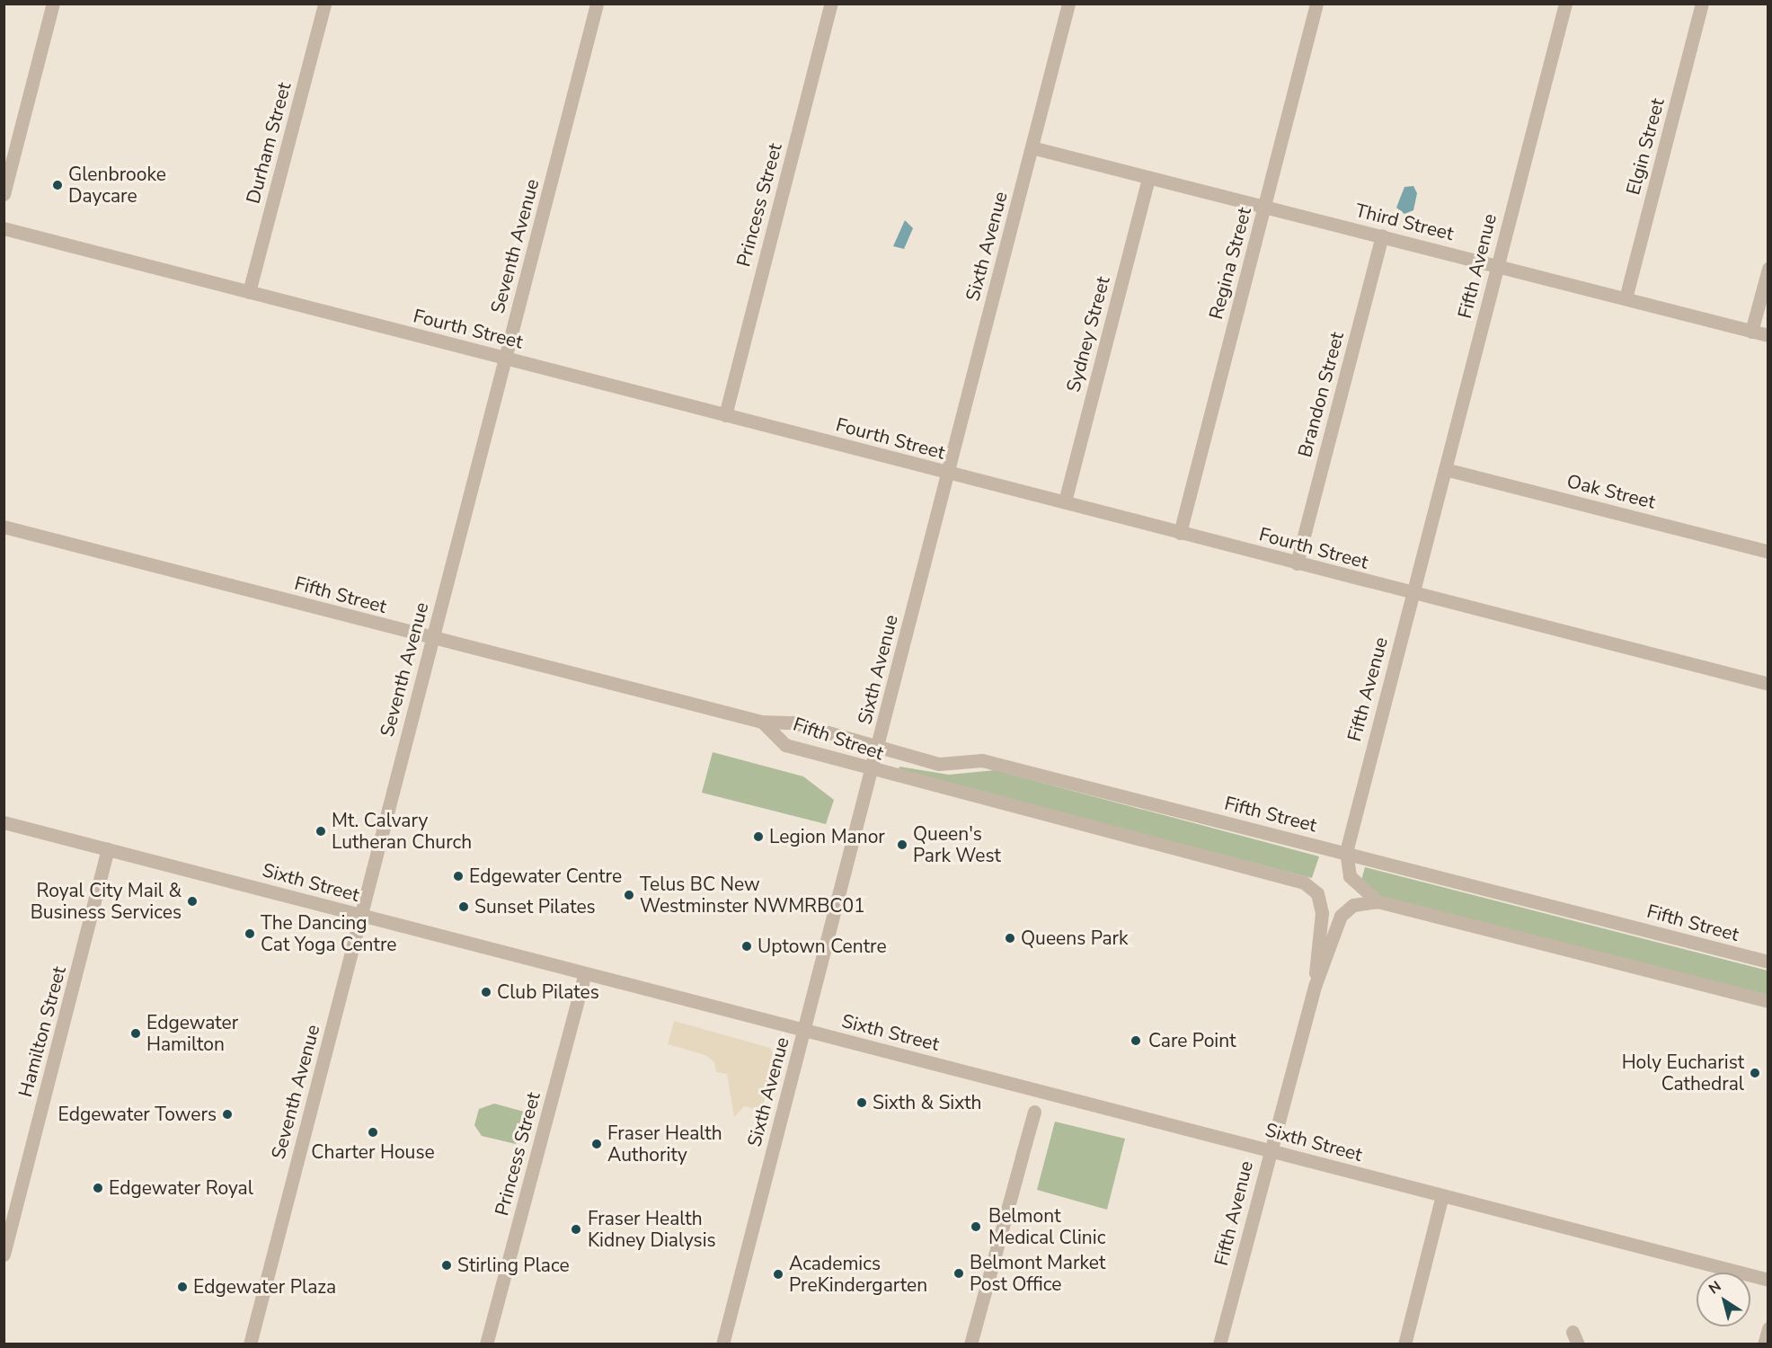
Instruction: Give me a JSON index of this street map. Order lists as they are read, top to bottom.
{
  "streets": {
    "street": [
      "Durham Street",
      "Elgin Street",
      "Princess Street",
      "Third Street",
      "Seventh Avenue",
      "Sixth Avenue",
      "Regina Street",
      "Fifth Avenue",
      "Fourth Street",
      "Sydney Street",
      "Brandon Street",
      "Oak Street",
      "Fifth Street",
      "Sixth Street",
      "Hamilton Street"
    ]
  },
  "crossings": [
    ["Durham Street", "Fourth Street"],
    ["Elgin Street", "Third Street"],
    ["Princess Street", "Fourth Street"],
    ["Princess Street", "Sixth Street"],
    ["Third Street", "Sixth Avenue"],
    ["Third Street", "Regina Street"],
    ["Third Street", "Fifth Avenue"],
    ["Third Street", "Sydney Street"],
    ["Third Street", "Brandon Street"],
    ["Seventh Avenue", "Fourth Street"],
    ["Seventh Avenue", "Fifth Street"],
    ["Seventh Avenue", "Sixth Street"],
    ["Sixth Avenue", "Fourth Street"],
    ["Sixth Avenue", "Fifth Street"],
    ["Sixth Avenue", "Sixth Street"],
    ["Regina Street", "Fourth Street"],
    ["Fifth Avenue", "Fourth Street"],
    ["Fifth Avenue", "Oak Street"],
    ["Fifth Avenue", "Fifth Street"],
    ["Fifth Avenue", "Sixth Street"],
    ["Fourth Street", "Sydney Street"],
    ["Fourth Street", "Brandon Street"],
    ["Sixth Street", "Hamilton Street"]
  ],
  "places": [
    "Glenbrooke Daycare",
    "Mt. Calvary Lutheran Church",
    "Legion Manor",
    "Queen's Park West",
    "Edgewater Centre",
    "Telus BC New Westminster NWMRBC01",
    "Royal City Mail & Business Services",
    "Sunset Pilates",
    "The Dancing Cat Yoga Centre",
    "Queens Park",
    "Uptown Centre",
    "Club Pilates",
    "Edgewater Hamilton",
    "Care Point",
    "Holy Eucharist Cathedral",
    "Sixth & Sixth",
    "Edgewater Towers",
    "Charter House",
    "Fraser Health Authority",
    "Edgewater Royal",
    "Belmont Medical Clinic",
    "Fraser Health Kidney Dialysis",
    "Stirling Place",
    "Belmont Market Post Office",
    "Academics PreKindergarten",
    "Edgewater Plaza"
  ],
  "north": "top left"
}
